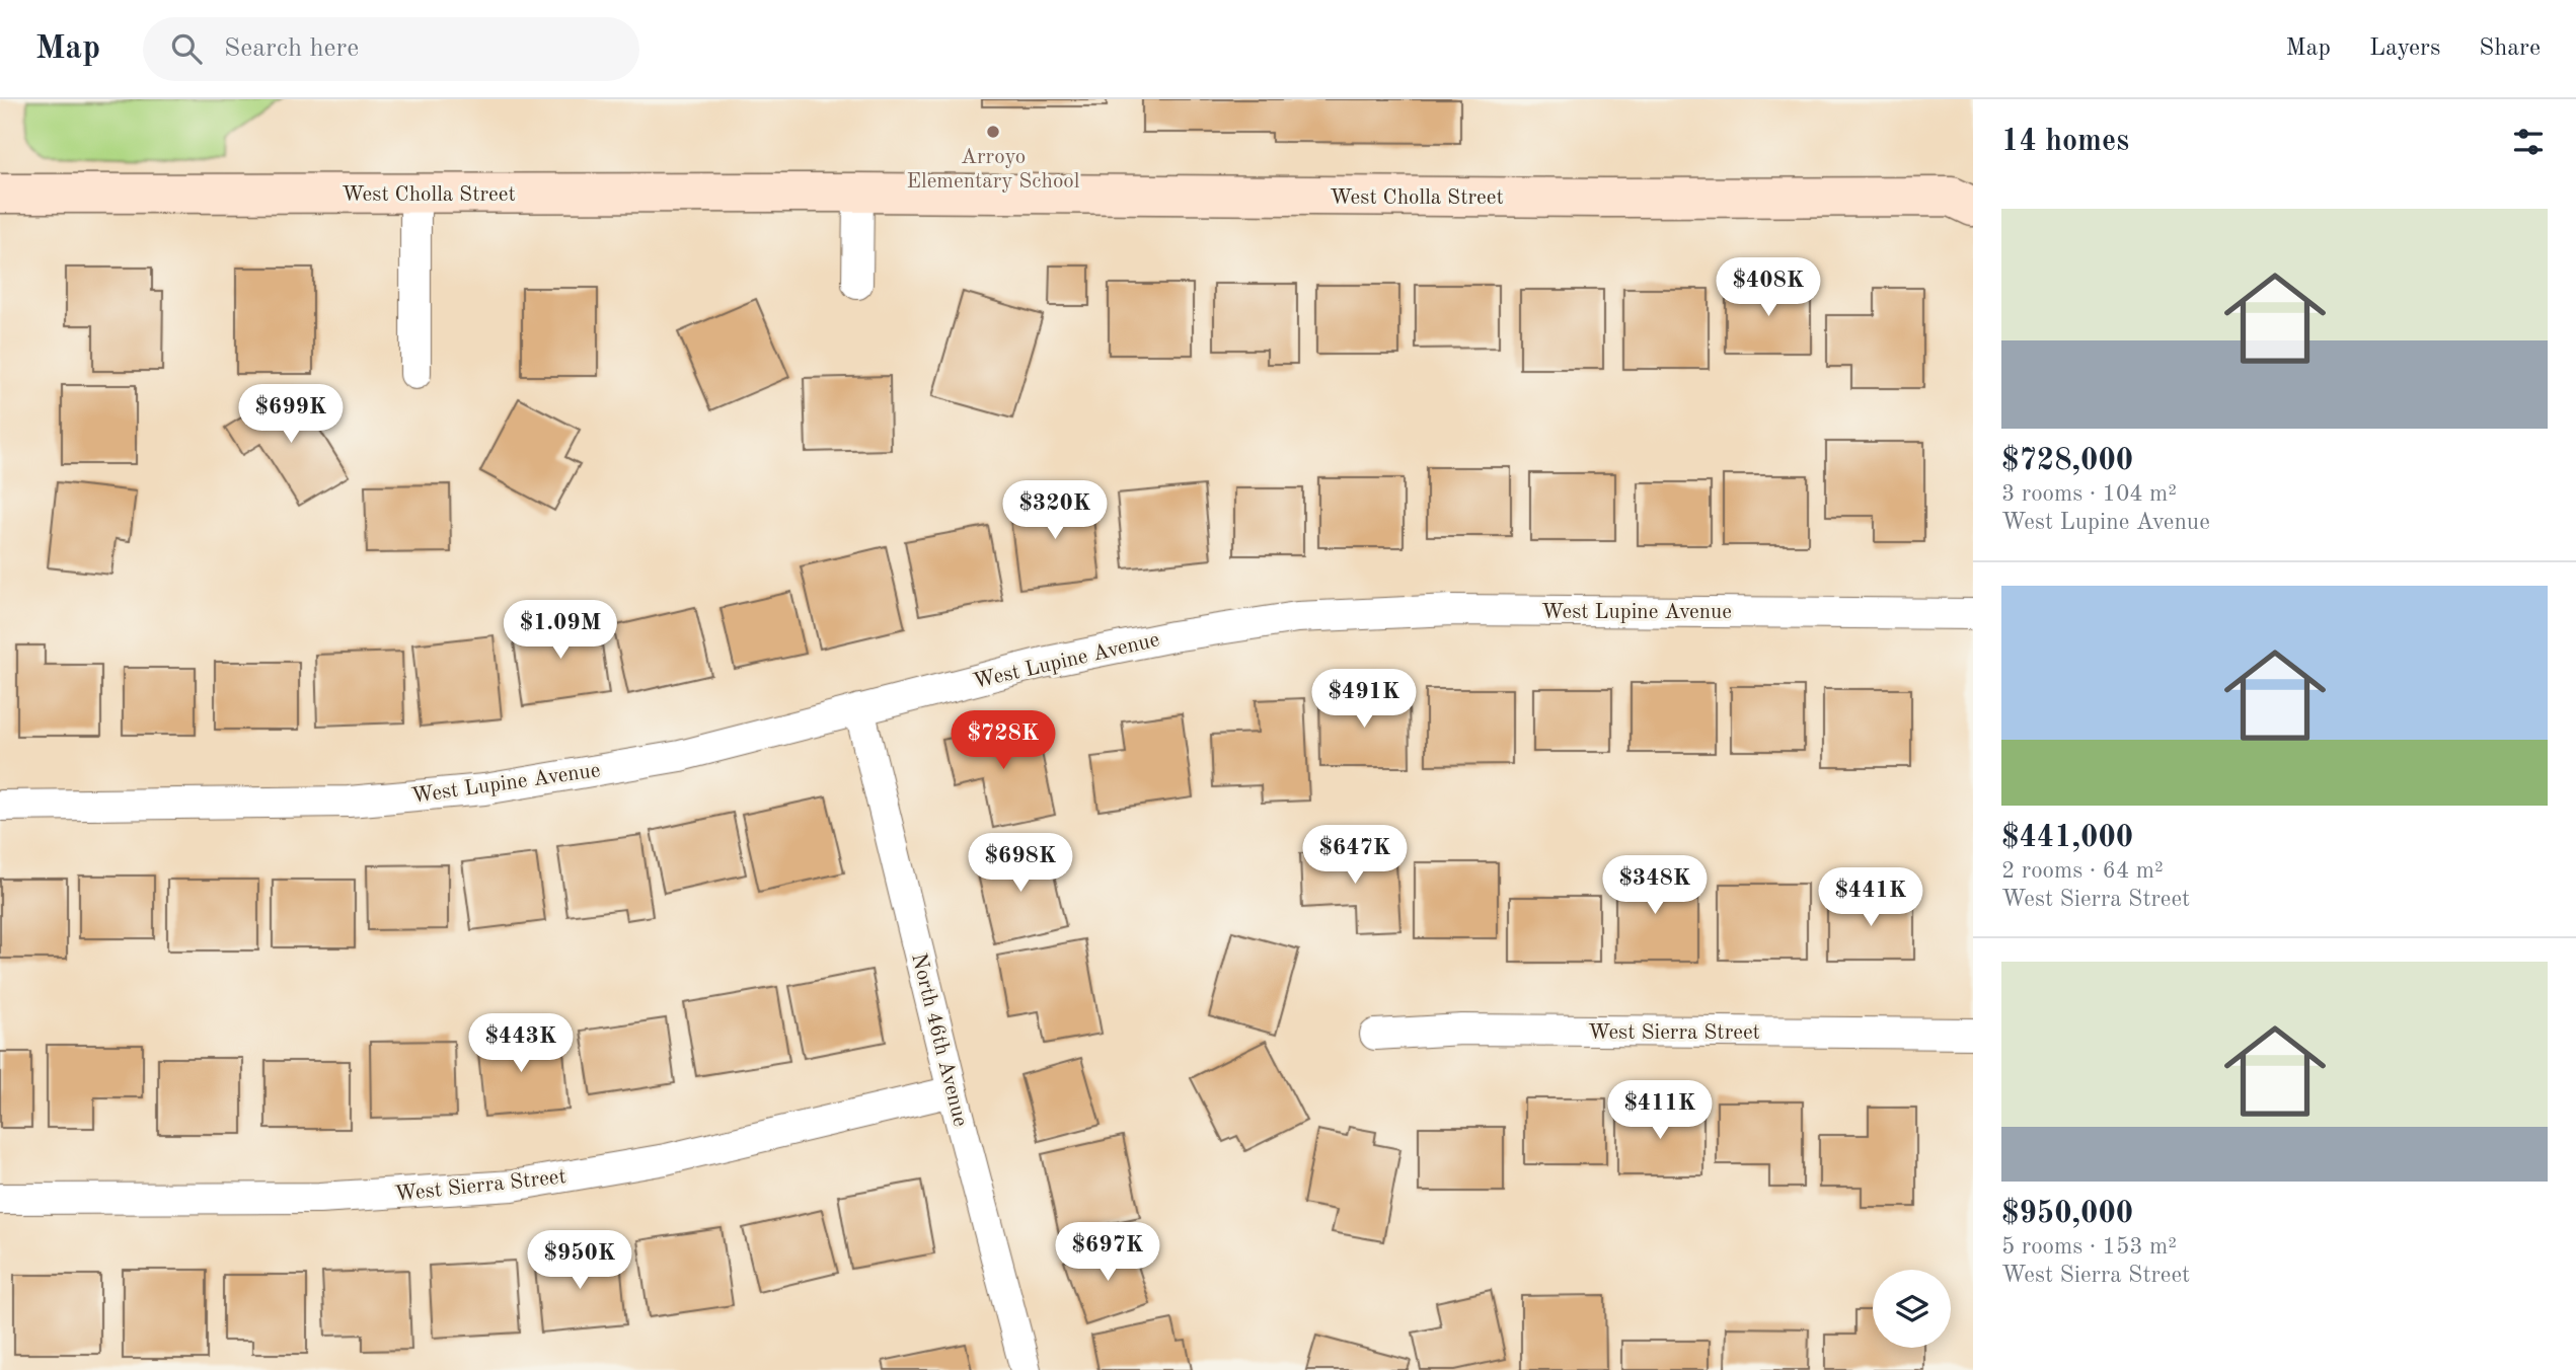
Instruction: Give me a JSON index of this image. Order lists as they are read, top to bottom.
{
  "streets": {
    "street": [
      "West Cholla Street",
      "West Lupine Avenue",
      "West Sierra Street",
      "North 46th Avenue"
    ]
  },
  "crossings": [
    ["West Lupine Avenue", "North 46th Avenue"],
    ["West Sierra Street", "North 46th Avenue"]
  ],
  "places": ["Arroyo Elementary School"],
  "page": {
    "header": "Map",
    "search": "Search here",
    "nav": ["Map", "Layers", "Share"],
    "heading": "14 homes",
    "list": [
      {
        "name": "$728,000",
        "note": "3 rooms · 104 m² · West Lupine Avenue"
      },
      {
        "name": "$441,000",
        "note": "2 rooms · 64 m² · West Sierra Street"
      },
      {
        "name": "$950,000",
        "note": "5 rooms · 153 m² · West Sierra Street"
      }
    ],
    "price": [
      "$408K",
      "$699K",
      "$320K",
      "$1.09M",
      "$491K",
      "$728K",
      "$647K",
      "$698K",
      "$348K",
      "$441K",
      "$443K",
      "$411K",
      "$697K",
      "$950K"
    ]
  }
}
